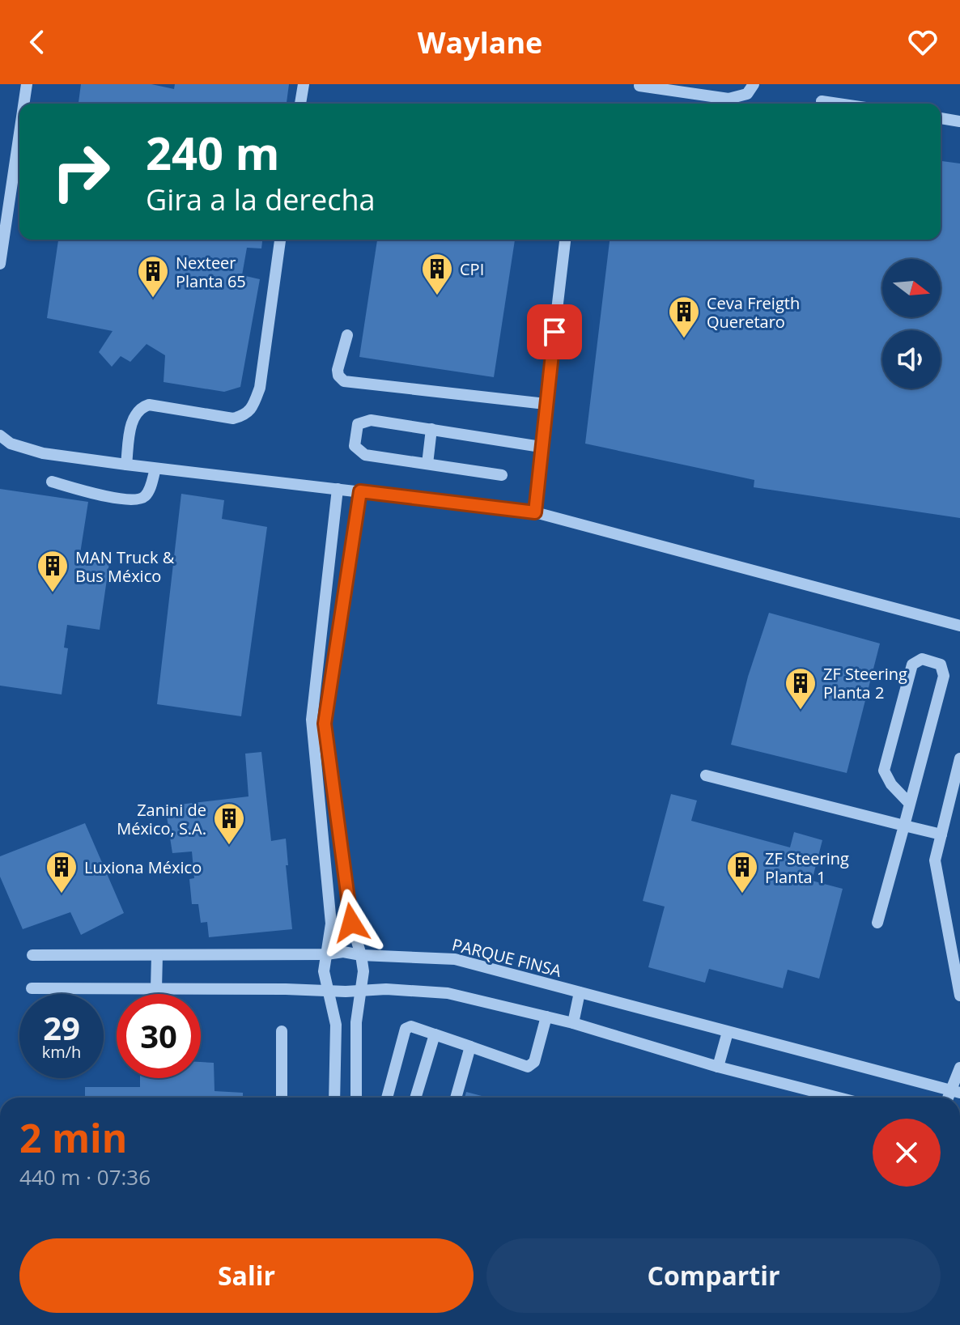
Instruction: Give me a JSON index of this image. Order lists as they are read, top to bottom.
{
  "streets": {
    "street": ["PARQUE FINSA"]
  },
  "places": {
    "building": [
      "CPI",
      "Nexteer Planta 65",
      "Ceva Freigth Queretaro",
      "MAN Truck & Bus México",
      "ZF Steering Planta 2",
      "Zanini de México, S.A.",
      "Luxiona México",
      "ZF Steering Planta 1"
    ]
  },
  "north": "right",
  "page": {
    "header": "Waylane",
    "turn": ["240 m", "Gira a la derecha"],
    "speed": "29 km/h",
    "limit": "30",
    "heading": ["2 min", "440 m · 07:36"],
    "buttons": ["Salir", "Compartir"]
  }
}
